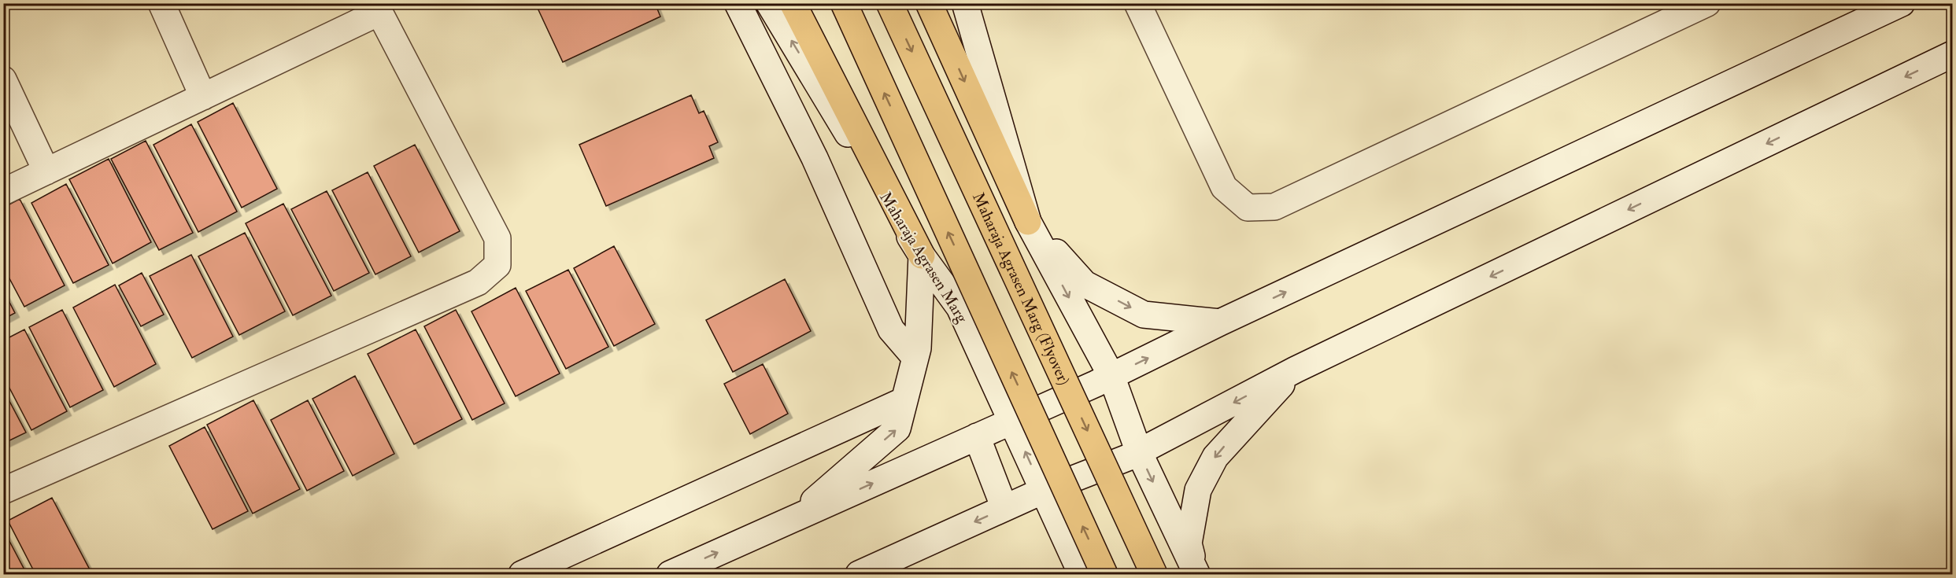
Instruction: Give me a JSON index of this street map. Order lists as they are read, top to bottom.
{
  "streets": {
    "main road": ["Maharaja Agrasen Marg", "Maharaja Agrasen Marg (Flyover)"]
  }
}
